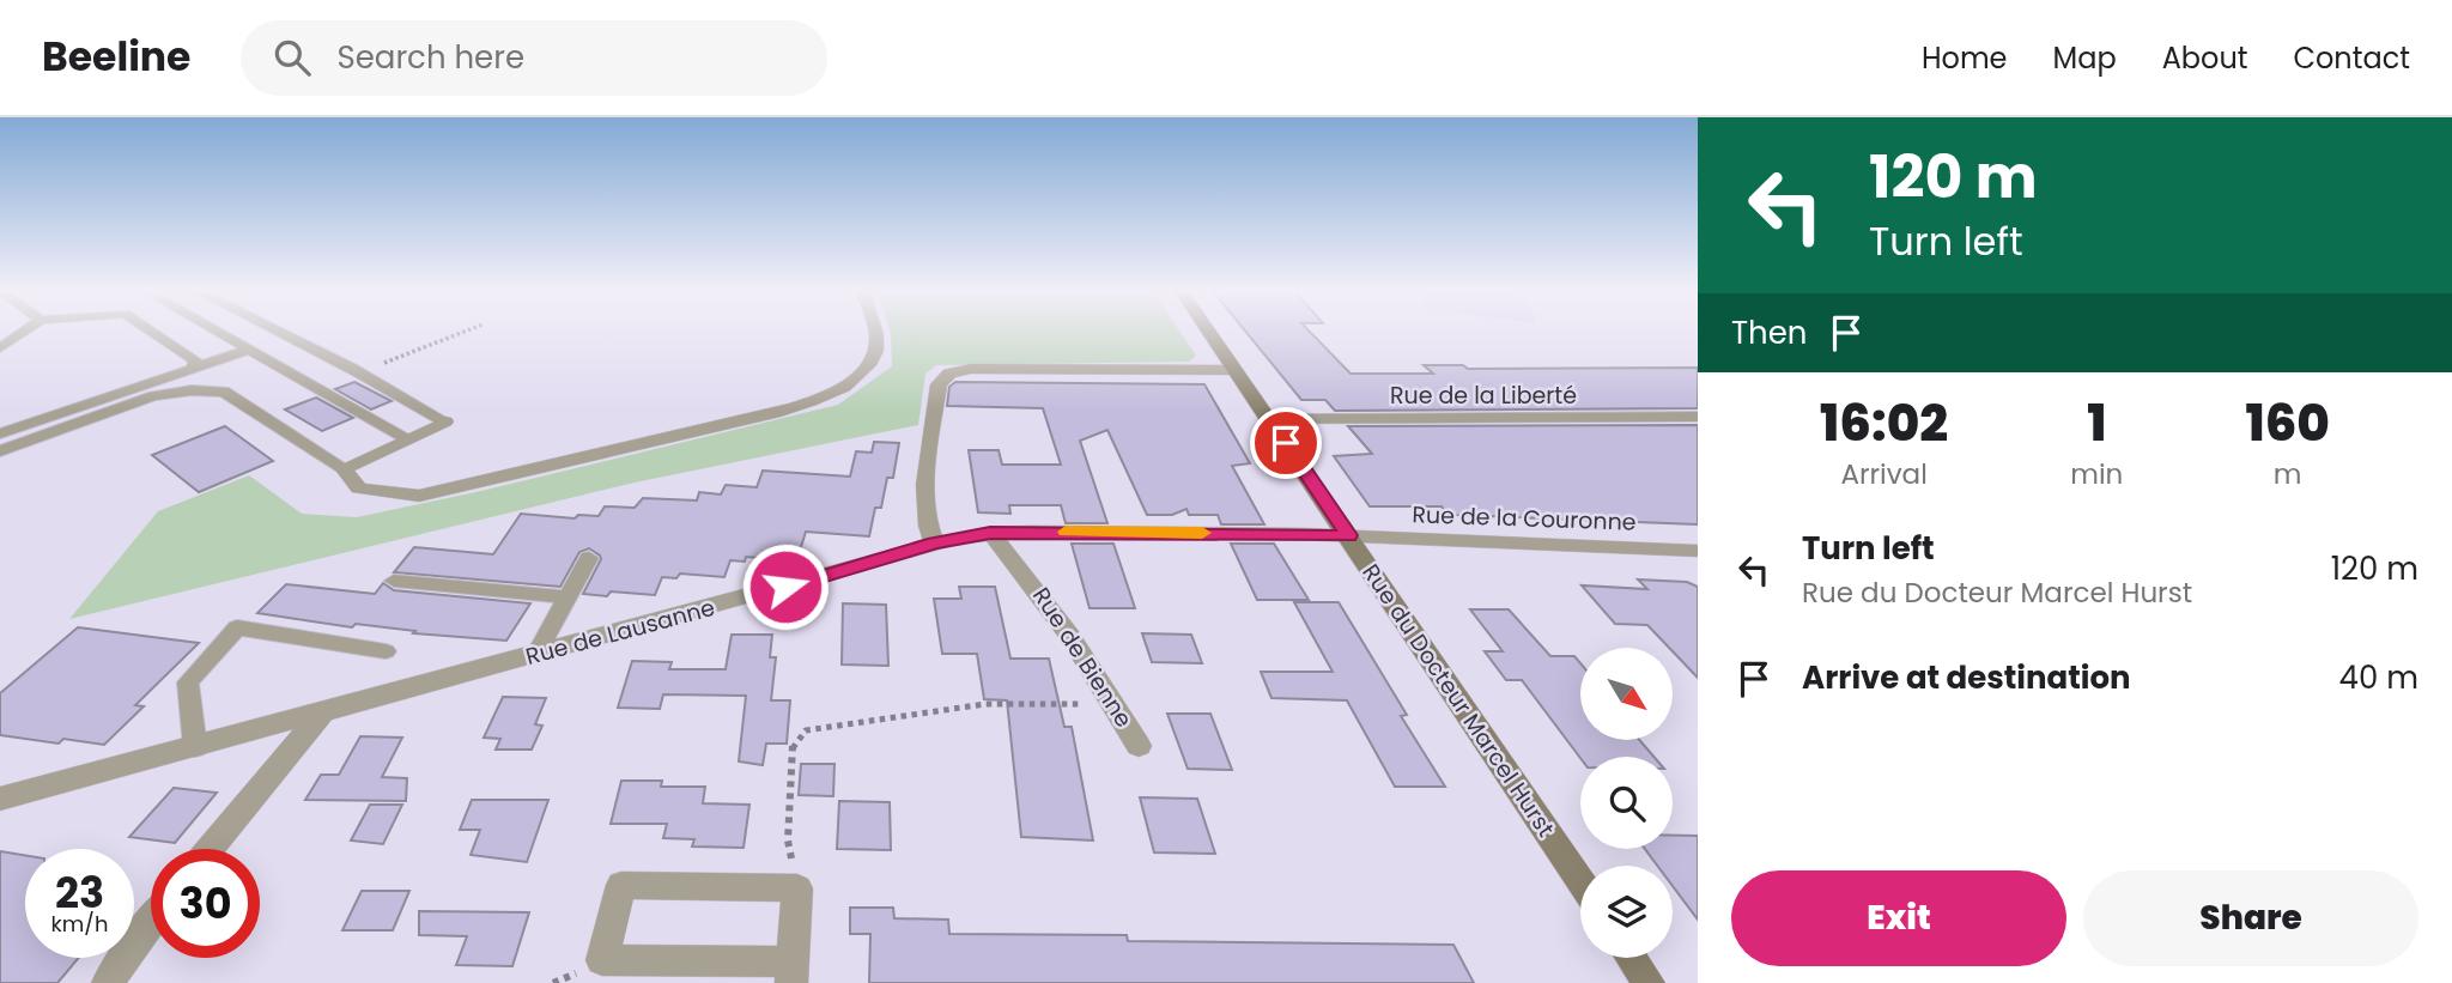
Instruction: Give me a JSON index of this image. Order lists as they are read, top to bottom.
{
  "streets": {
    "street": [
      "Rue de la Liberté",
      "Rue de la Couronne",
      "Rue de Lausanne",
      "Rue de Bienne",
      "Rue du Docteur Marcel Hurst"
    ]
  },
  "crossings": [
    ["Rue de la Liberté", "Rue du Docteur Marcel Hurst"],
    ["Rue de la Couronne", "Rue de Lausanne"],
    ["Rue de la Couronne", "Rue du Docteur Marcel Hurst"],
    ["Rue de Lausanne", "Rue de Bienne"],
    ["Rue de Lausanne", "Rue du Docteur Marcel Hurst"]
  ],
  "north": "bottom right",
  "page": {
    "header": "Beeline",
    "search": "Search here",
    "nav": [
      "Home",
      "Map",
      "About",
      "Contact"
    ],
    "turn": ["120 m", "Turn left"],
    "then": "Then",
    "eta": [
      "16:02",
      "Arrival",
      "1",
      "min",
      "160",
      "m"
    ],
    "list": [
      {
        "name": "Turn left",
        "note": "Rue du Docteur Marcel Hurst",
        "value": "120 m"
      },
      {
        "name": "Arrive at destination",
        "value": "40 m"
      }
    ],
    "speed": "23 km/h",
    "limit": "30",
    "buttons": ["Exit", "Share"]
  }
}
